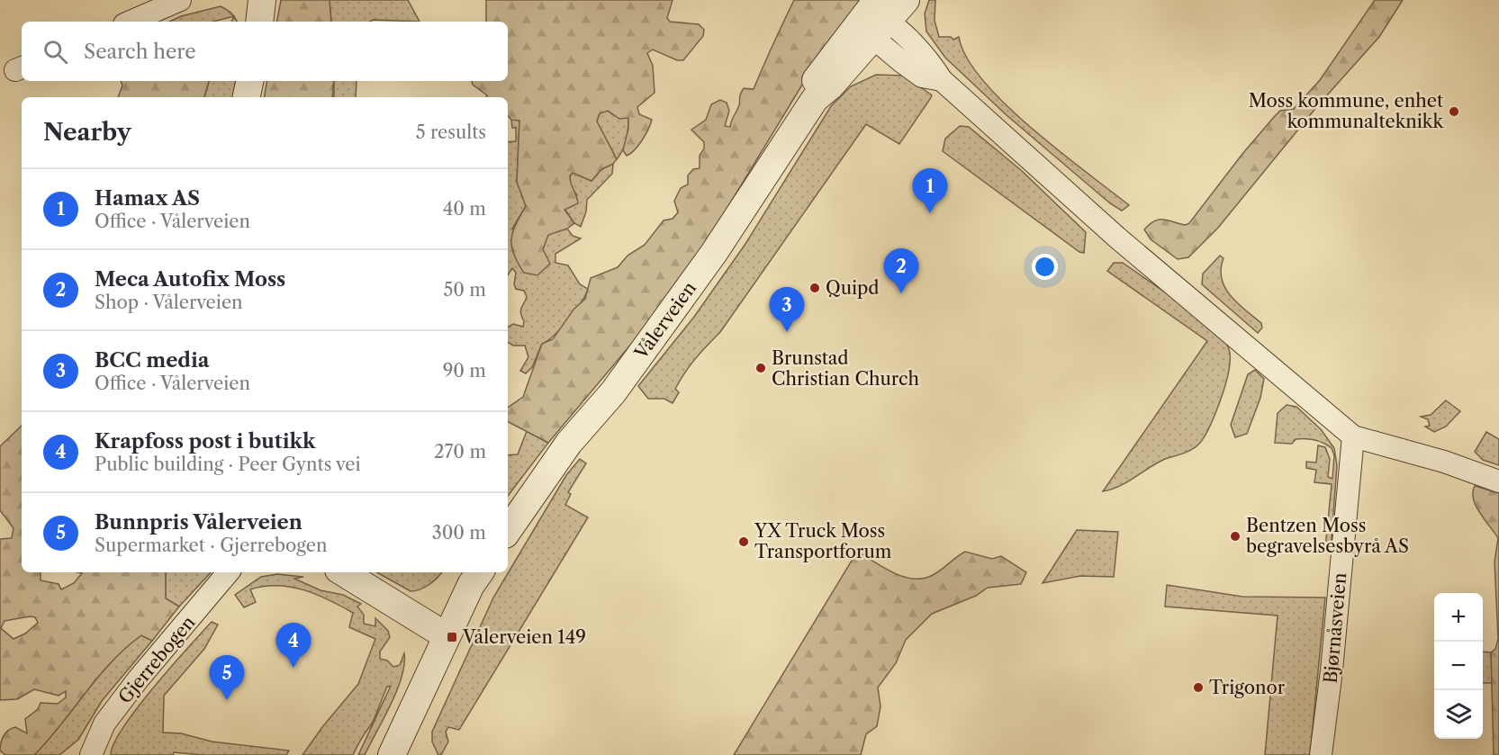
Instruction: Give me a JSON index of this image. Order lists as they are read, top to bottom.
{
  "streets": {
    "street": ["Vålerveien", "Bjørnåsveien", "Gjerrebogen"]
  },
  "places": {
    "other": [
      "Moss kommune, enhet kommunalteknikk",
      "Quipd",
      "Brunstad Christian Church",
      "Bentzen Moss begravelsesbyrå AS",
      "YX Truck Moss Transportforum",
      "Trigonor"
    ],
    "transit": ["Vålerveien 149"]
  },
  "page": {
    "search": "Search here",
    "heading": ["Nearby", "5 results"],
    "list": [
      {
        "mark": "1",
        "name": "Hamax AS",
        "note": "Office · Vålerveien",
        "value": "40 m"
      },
      {
        "mark": "2",
        "name": "Meca Autofix Moss",
        "note": "Shop · Vålerveien",
        "value": "50 m"
      },
      {
        "mark": "3",
        "name": "BCC media",
        "note": "Office · Vålerveien",
        "value": "90 m"
      },
      {
        "mark": "4",
        "name": "Krapfoss post i butikk",
        "note": "Public building · Peer Gynts vei",
        "value": "270 m"
      },
      {
        "mark": "5",
        "name": "Bunnpris Vålerveien",
        "note": "Supermarket · Gjerrebogen",
        "value": "300 m"
      }
    ],
    "pins": [
      "1",
      "2",
      "3",
      "4",
      "5"
    ],
    "map_buttons": ["+", "−"]
  }
}
